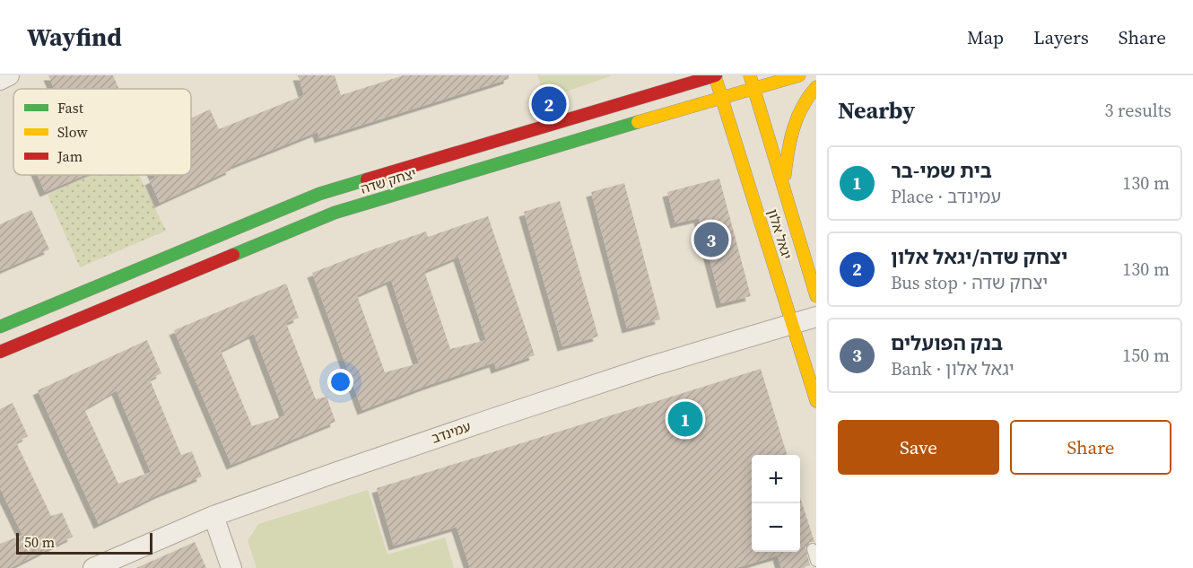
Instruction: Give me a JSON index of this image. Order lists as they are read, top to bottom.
{
  "streets": {
    "street": ["יצחק שדה", "יגאל אלון", "עמינדב"]
  },
  "crossings": [
    ["יצחק שדה", "יגאל אלון"],
    ["יגאל אלון", "עמינדב"]
  ],
  "legend": ["Fast", "Slow", "Jam"],
  "scale_bar": "50 m",
  "page": {
    "header": "Wayfind",
    "nav": ["Map", "Layers", "Share"],
    "heading": ["Nearby", "3 results"],
    "pins": ["2", "3", "1"],
    "list": [
      {
        "mark": "1",
        "name": "בית שמי-בר",
        "note": "Place · עמינדב",
        "value": "130 m"
      },
      {
        "mark": "2",
        "name": "יצחק שדה/יגאל אלון",
        "note": "Bus stop · יצחק שדה",
        "value": "130 m"
      },
      {
        "mark": "3",
        "name": "בנק הפועלים",
        "note": "Bank · יגאל אלון",
        "value": "150 m"
      }
    ],
    "buttons": ["Save", "Share"],
    "map_buttons": ["+", "−"],
    "scale": "50 m"
  }
}
